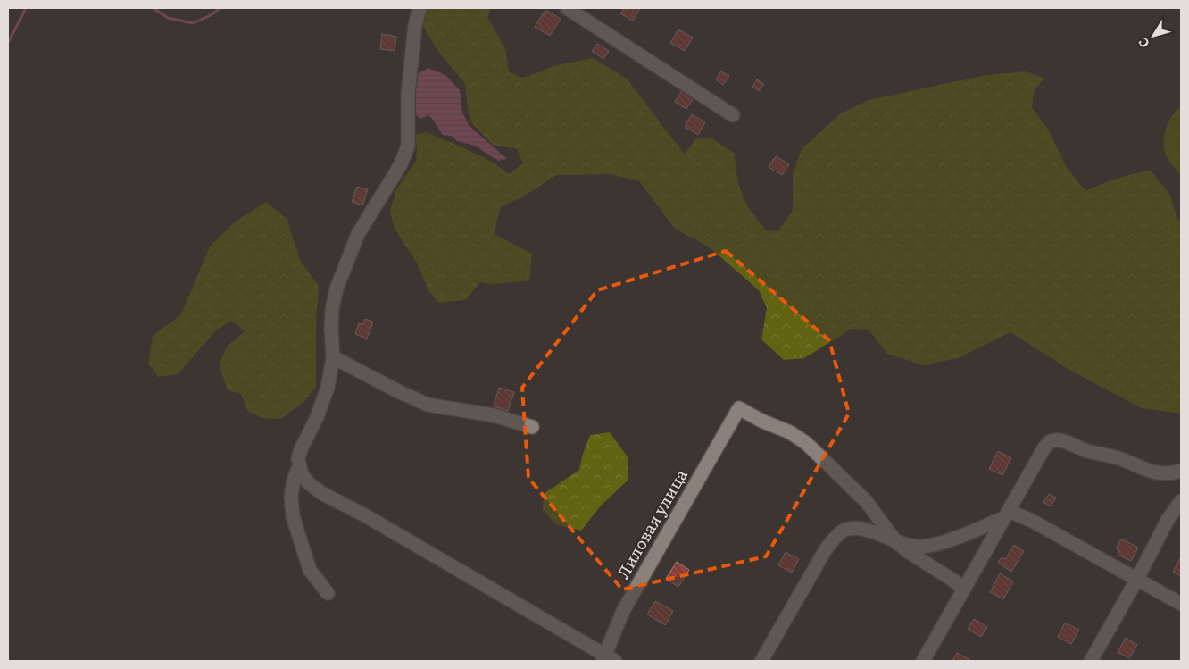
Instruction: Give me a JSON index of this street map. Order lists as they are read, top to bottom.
{
  "streets": {
    "street": ["Лиловая улица"]
  },
  "north": "bottom left"
}
